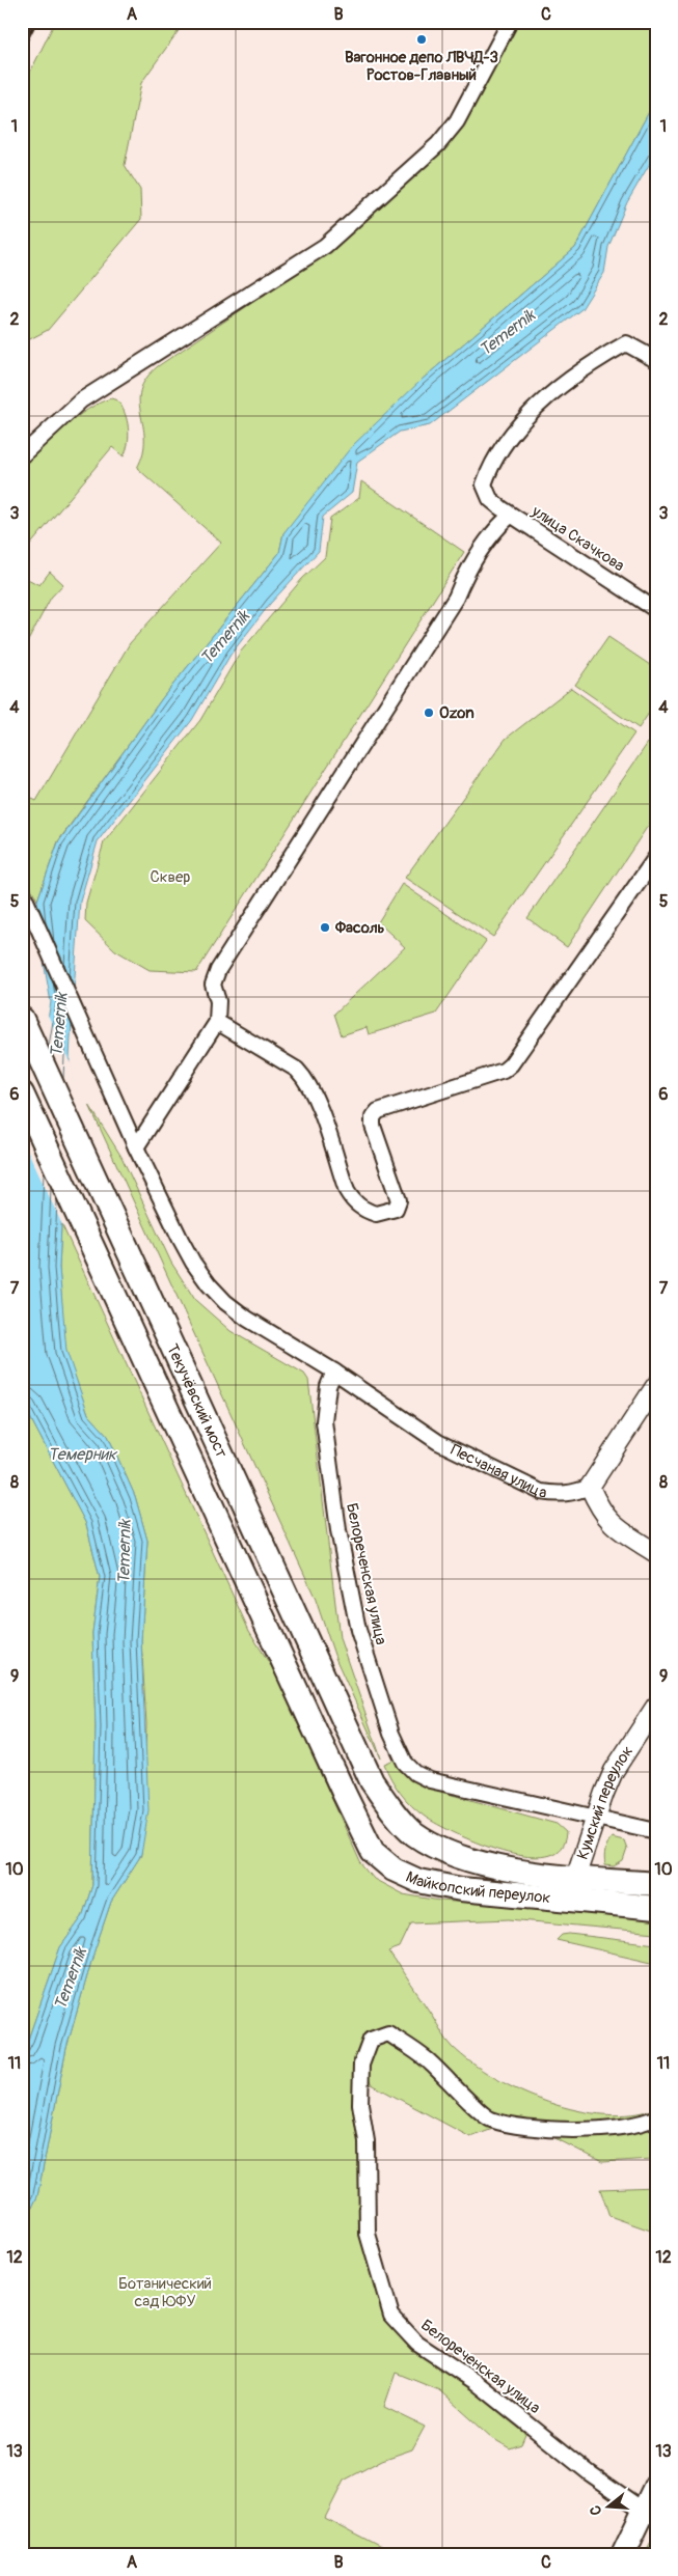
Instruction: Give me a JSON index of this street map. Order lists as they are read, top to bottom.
{
  "streets": {
    "main road": ["Текучёвский мост", "Майкопский переулок"],
    "street": [
      "улица Скачкова",
      "Песчаная улица",
      "Белореченская улица",
      "Кумский переулок"
    ]
  },
  "crossings": [
    ["Текучёвский мост", "Майкопский переулок"],
    ["Песчаная улица", "Белореченская улица"],
    ["Белореченская улица", "Кумский переулок"],
    ["Кумский переулок", "Майкопский переулок"]
  ],
  "water": ["Temernik", "Темерник"],
  "parks": ["Сквер", "Ботанический сад ЮФУ"],
  "places": ["Вагонное депо ЛВЧД-3 Ростов-Главный", "Ozon", "Фасоль"],
  "north": "left",
  "grid": {
    "columns": ["A", "B", "C"],
    "rows": [
      "1",
      "2",
      "3",
      "4",
      "5",
      "6",
      "7",
      "8",
      "9",
      "10",
      "11",
      "12",
      "13"
    ]
  }
}
